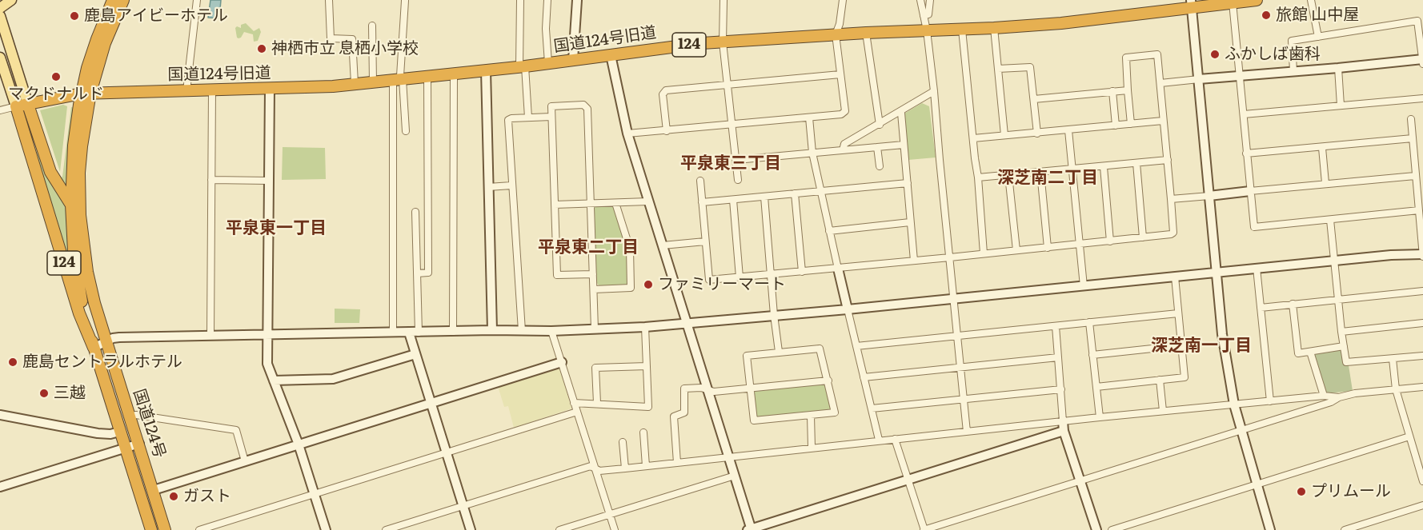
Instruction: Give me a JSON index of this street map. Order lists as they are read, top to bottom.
{
  "streets": {
    "highway": ["国道124号旧道", "124", "国道124号"]
  },
  "crossings": [
    ["国道124号旧道", "国道124号"]
  ],
  "districts": [
    "平泉東三丁目",
    "深芝南二丁目",
    "平泉東一丁目",
    "平泉東二丁目",
    "深芝南一丁目"
  ],
  "places": [
    "旅館 山中屋",
    "鹿島アイビーホテル",
    "神栖市立 息栖小学校",
    "ふかしば歯科",
    "マクドナルド",
    "ファミリーマート",
    "鹿島セントラルホテル",
    "三越",
    "プリムール",
    "ガスト"
  ]
}
